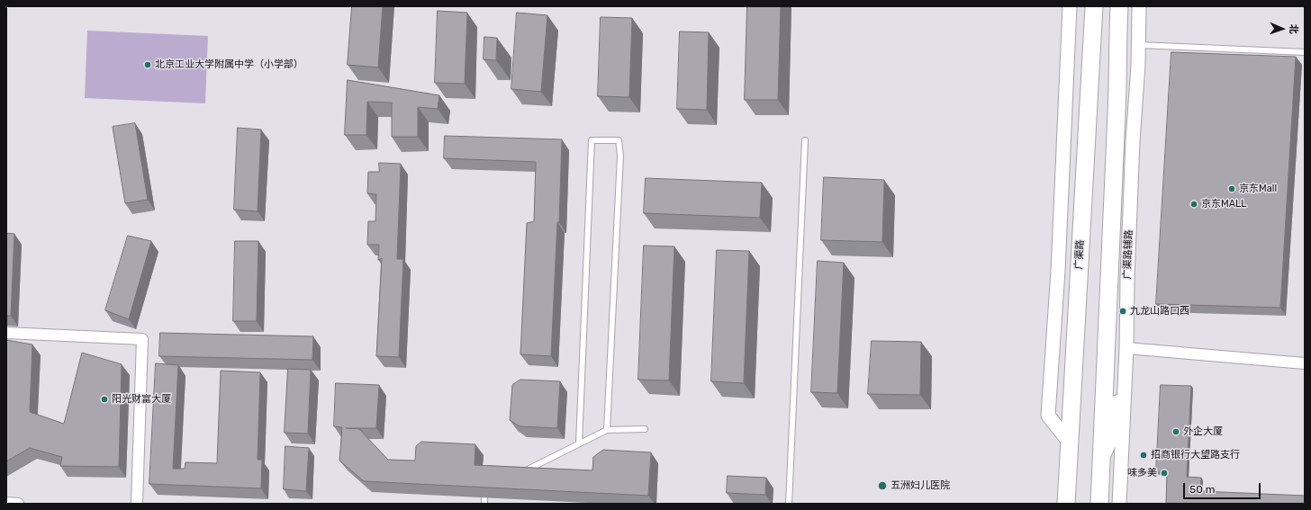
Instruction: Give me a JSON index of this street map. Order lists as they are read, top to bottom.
{
  "streets": {
    "main road": ["广渠路"],
    "street": ["广渠路辅路"]
  },
  "places": [
    "北京工业大学附属中学（小学部）",
    "京东Mall",
    "京东MALL",
    "九龙山路口西",
    "阳光财富大厦",
    "外企大厦",
    "招商银行大望路支行",
    "味多美",
    "五洲妇儿医院"
  ],
  "scale_bar": "50 m",
  "north": "right"
}
